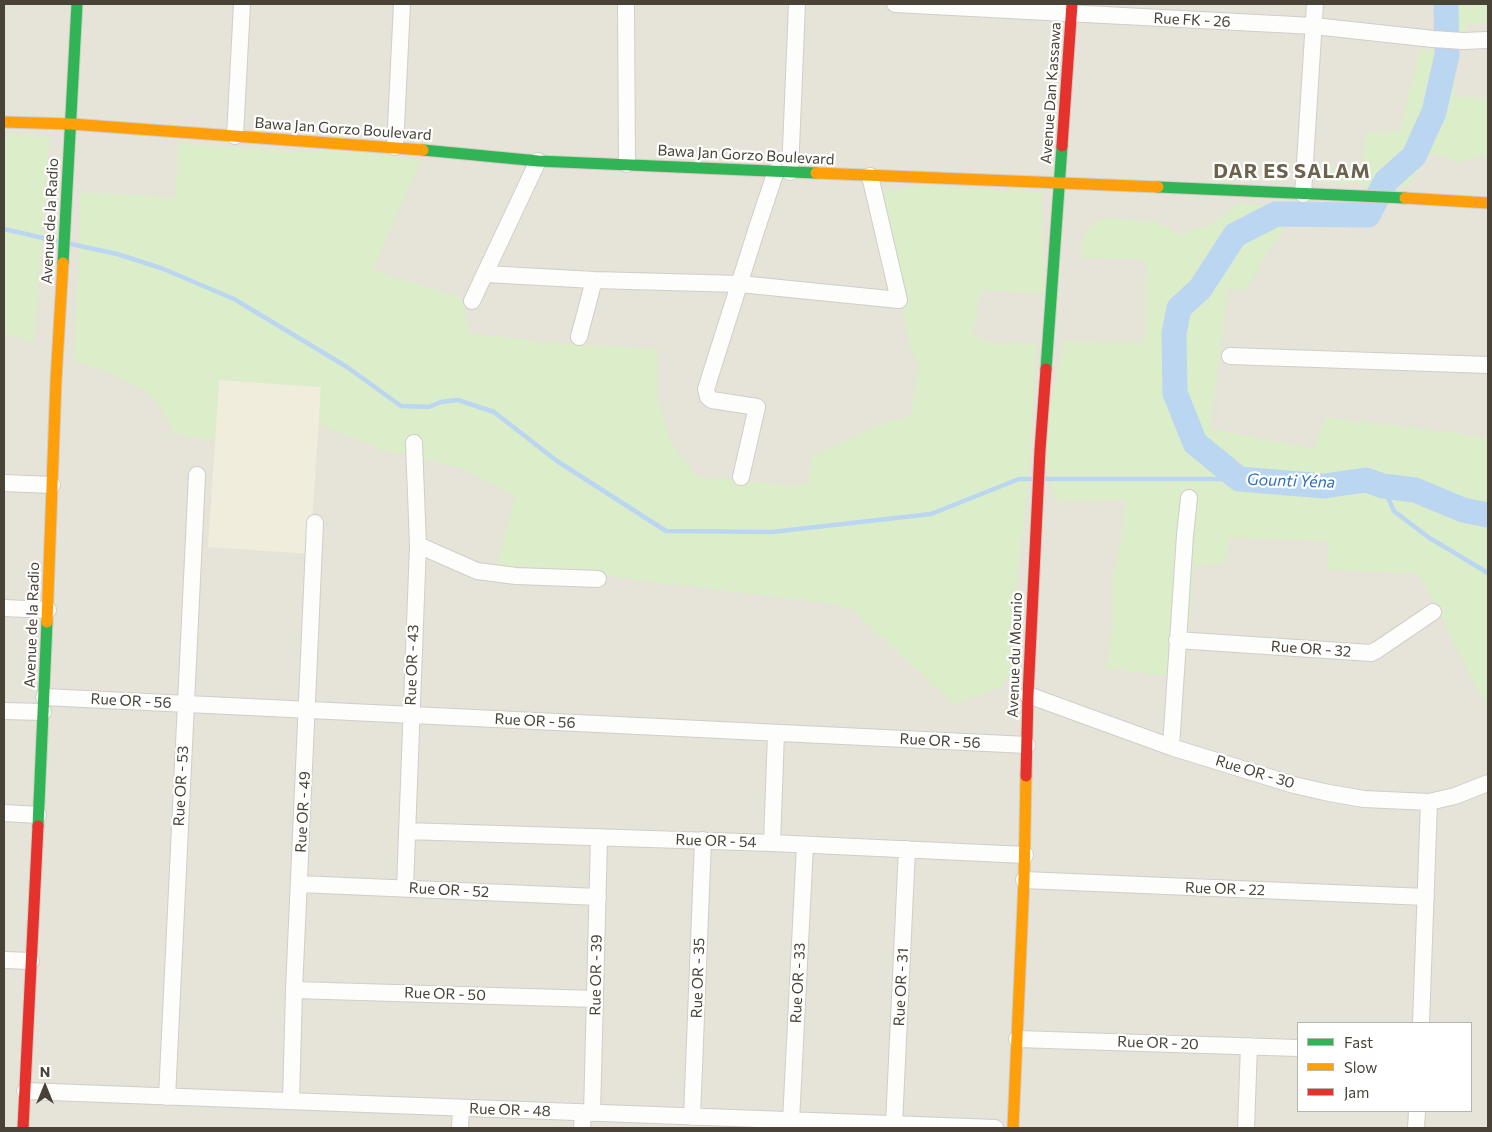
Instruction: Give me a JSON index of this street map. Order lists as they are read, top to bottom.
{
  "streets": {
    "street": [
      "Rue FK - 26",
      "Avenue Dan Kassawa",
      "Bawa Jan Gorzo Boulevard",
      "Avenue de la Radio",
      "Rue OR - 32",
      "Avenue du Mounio",
      "Rue OR - 43",
      "Rue OR - 56",
      "Rue OR - 30",
      "Rue OR - 53",
      "Rue OR - 49",
      "Rue OR - 54",
      "Rue OR - 22",
      "Rue OR - 52",
      "Rue OR - 39",
      "Rue OR - 35",
      "Rue OR - 33",
      "Rue OR - 31",
      "Rue OR - 50",
      "Rue OR - 20",
      "Rue OR - 48"
    ]
  },
  "crossings": [
    ["Rue FK - 26", "Avenue Dan Kassawa"],
    ["Avenue Dan Kassawa", "Bawa Jan Gorzo Boulevard"],
    ["Avenue Dan Kassawa", "Avenue du Mounio"],
    ["Bawa Jan Gorzo Boulevard", "Avenue de la Radio"],
    ["Bawa Jan Gorzo Boulevard", "Avenue du Mounio"],
    ["Avenue de la Radio", "Rue OR - 56"],
    ["Avenue de la Radio", "Rue OR - 48"],
    ["Avenue du Mounio", "Rue OR - 56"],
    ["Avenue du Mounio", "Rue OR - 30"],
    ["Avenue du Mounio", "Rue OR - 54"],
    ["Avenue du Mounio", "Rue OR - 22"],
    ["Avenue du Mounio", "Rue OR - 20"],
    ["Rue OR - 43", "Rue OR - 56"],
    ["Rue OR - 43", "Rue OR - 54"],
    ["Rue OR - 43", "Rue OR - 52"],
    ["Rue OR - 56", "Rue OR - 53"],
    ["Rue OR - 56", "Rue OR - 49"],
    ["Rue OR - 53", "Rue OR - 48"],
    ["Rue OR - 49", "Rue OR - 52"],
    ["Rue OR - 49", "Rue OR - 50"],
    ["Rue OR - 49", "Rue OR - 48"],
    ["Rue OR - 54", "Rue OR - 39"],
    ["Rue OR - 54", "Rue OR - 35"],
    ["Rue OR - 54", "Rue OR - 33"],
    ["Rue OR - 54", "Rue OR - 31"],
    ["Rue OR - 52", "Rue OR - 39"],
    ["Rue OR - 39", "Rue OR - 50"],
    ["Rue OR - 39", "Rue OR - 48"],
    ["Rue OR - 35", "Rue OR - 48"],
    ["Rue OR - 33", "Rue OR - 48"],
    ["Rue OR - 31", "Rue OR - 48"]
  ],
  "districts": ["DAR ES SALAM"],
  "water": ["Gounti Yéna"],
  "legend": ["Fast", "Slow", "Jam"],
  "north": "top"
}
